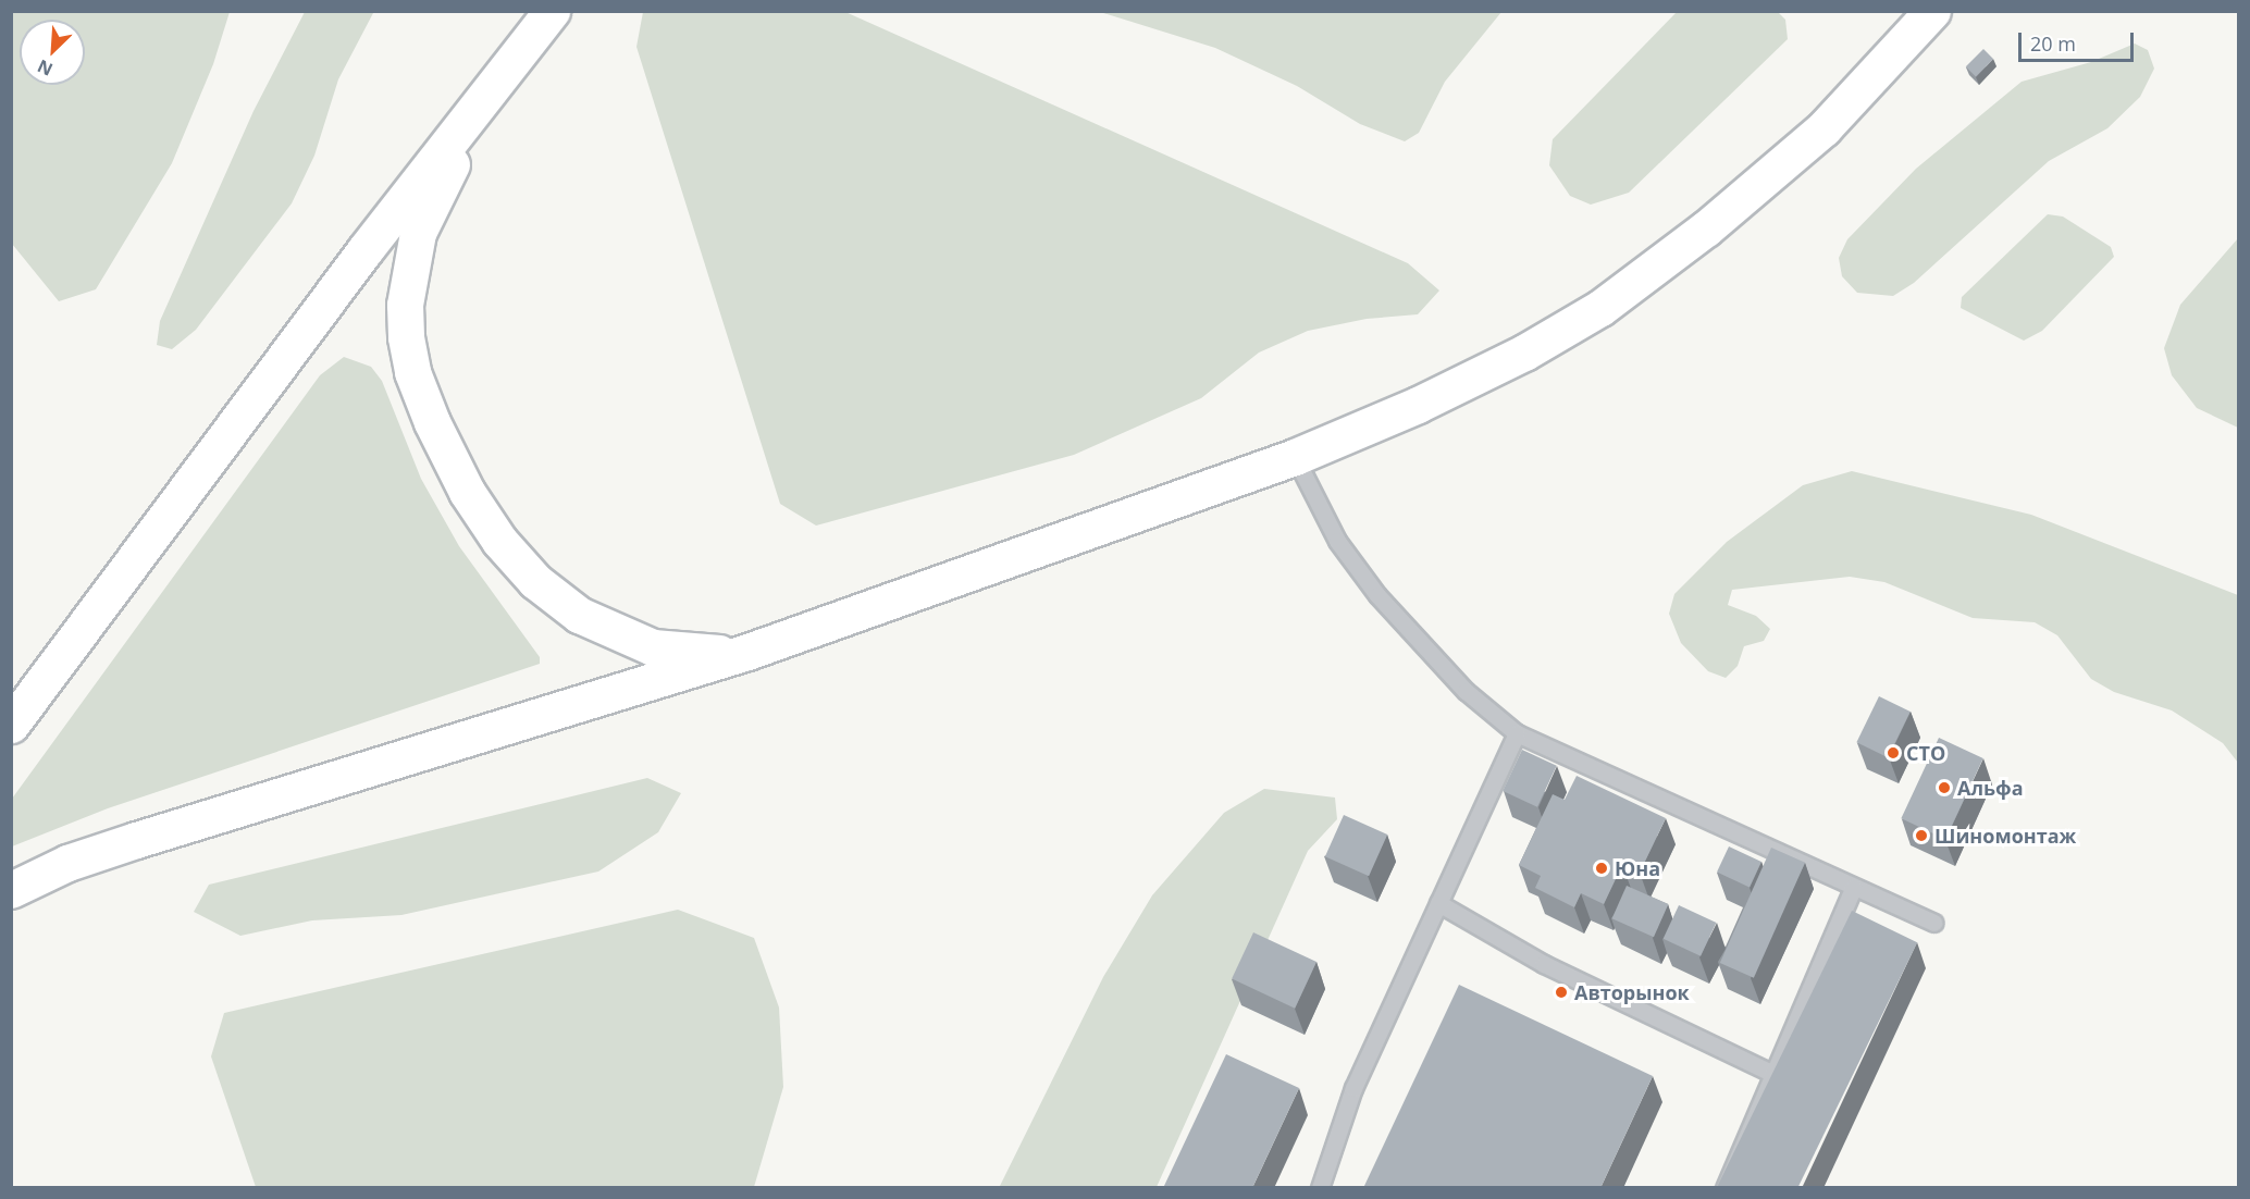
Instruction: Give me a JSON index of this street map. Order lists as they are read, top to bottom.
{
  "places": [
    "СТО",
    "Альфа",
    "Шиномонтаж",
    "Юна",
    "Авторынок"
  ],
  "scale_bar": "20 m",
  "north": "bottom left"
}
